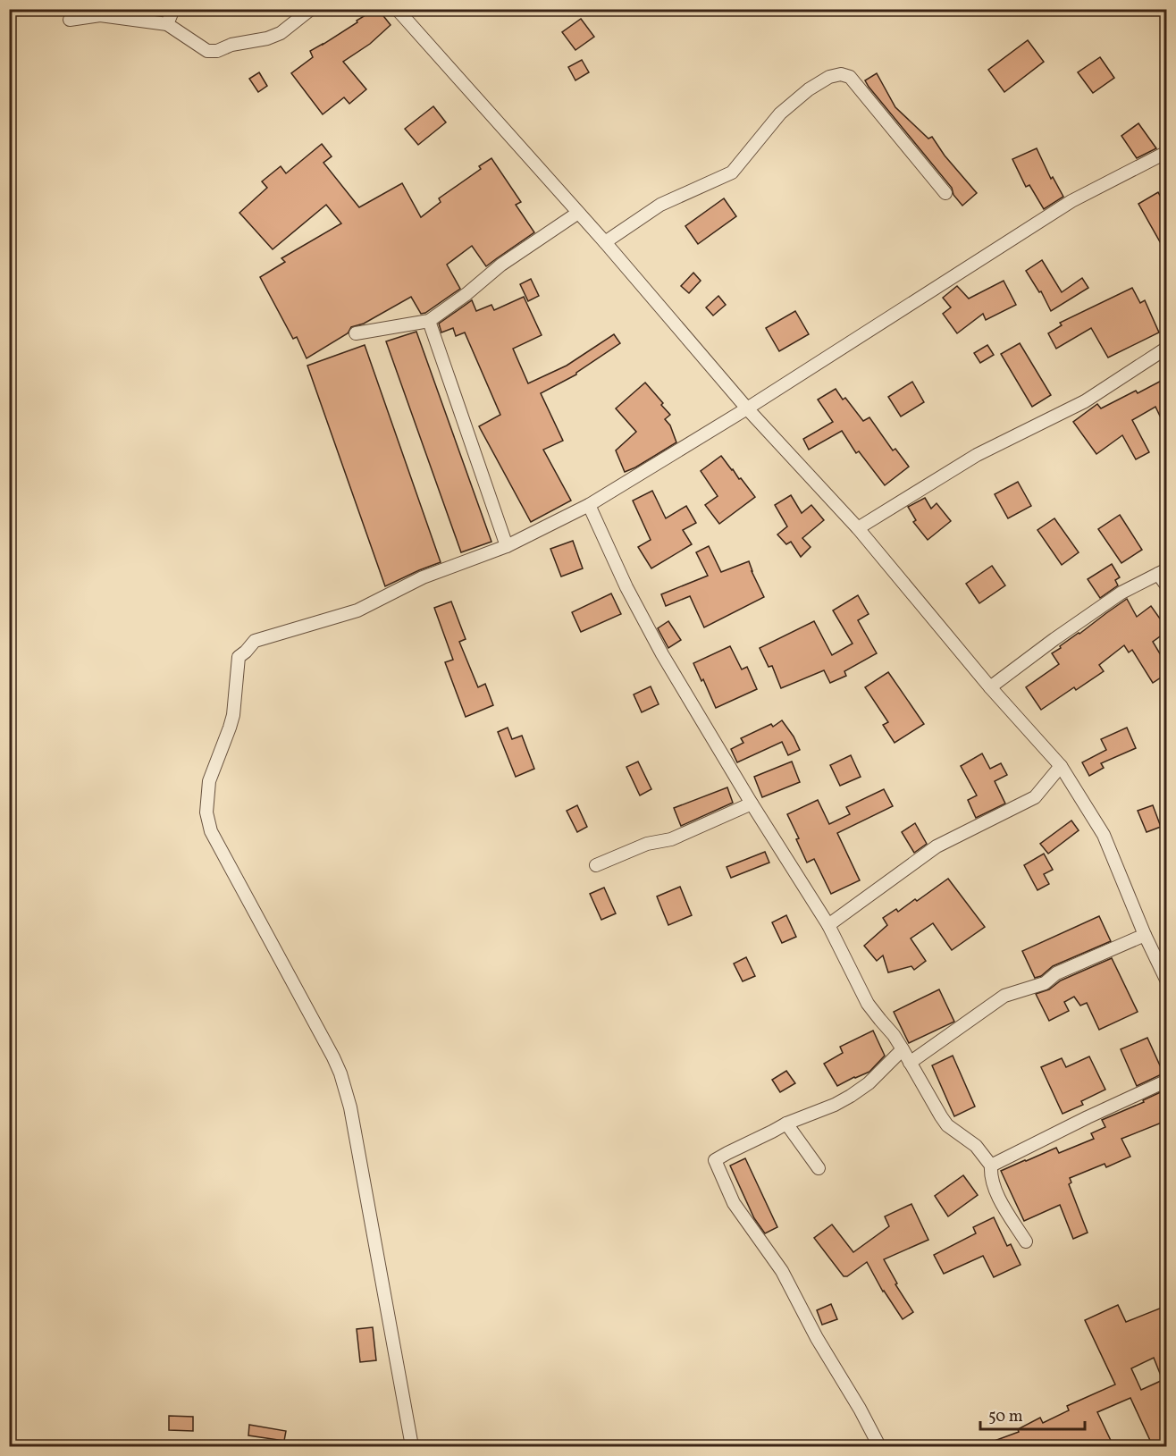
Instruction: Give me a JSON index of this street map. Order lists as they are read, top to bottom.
{
  "scale_bar": "50 m"
}
